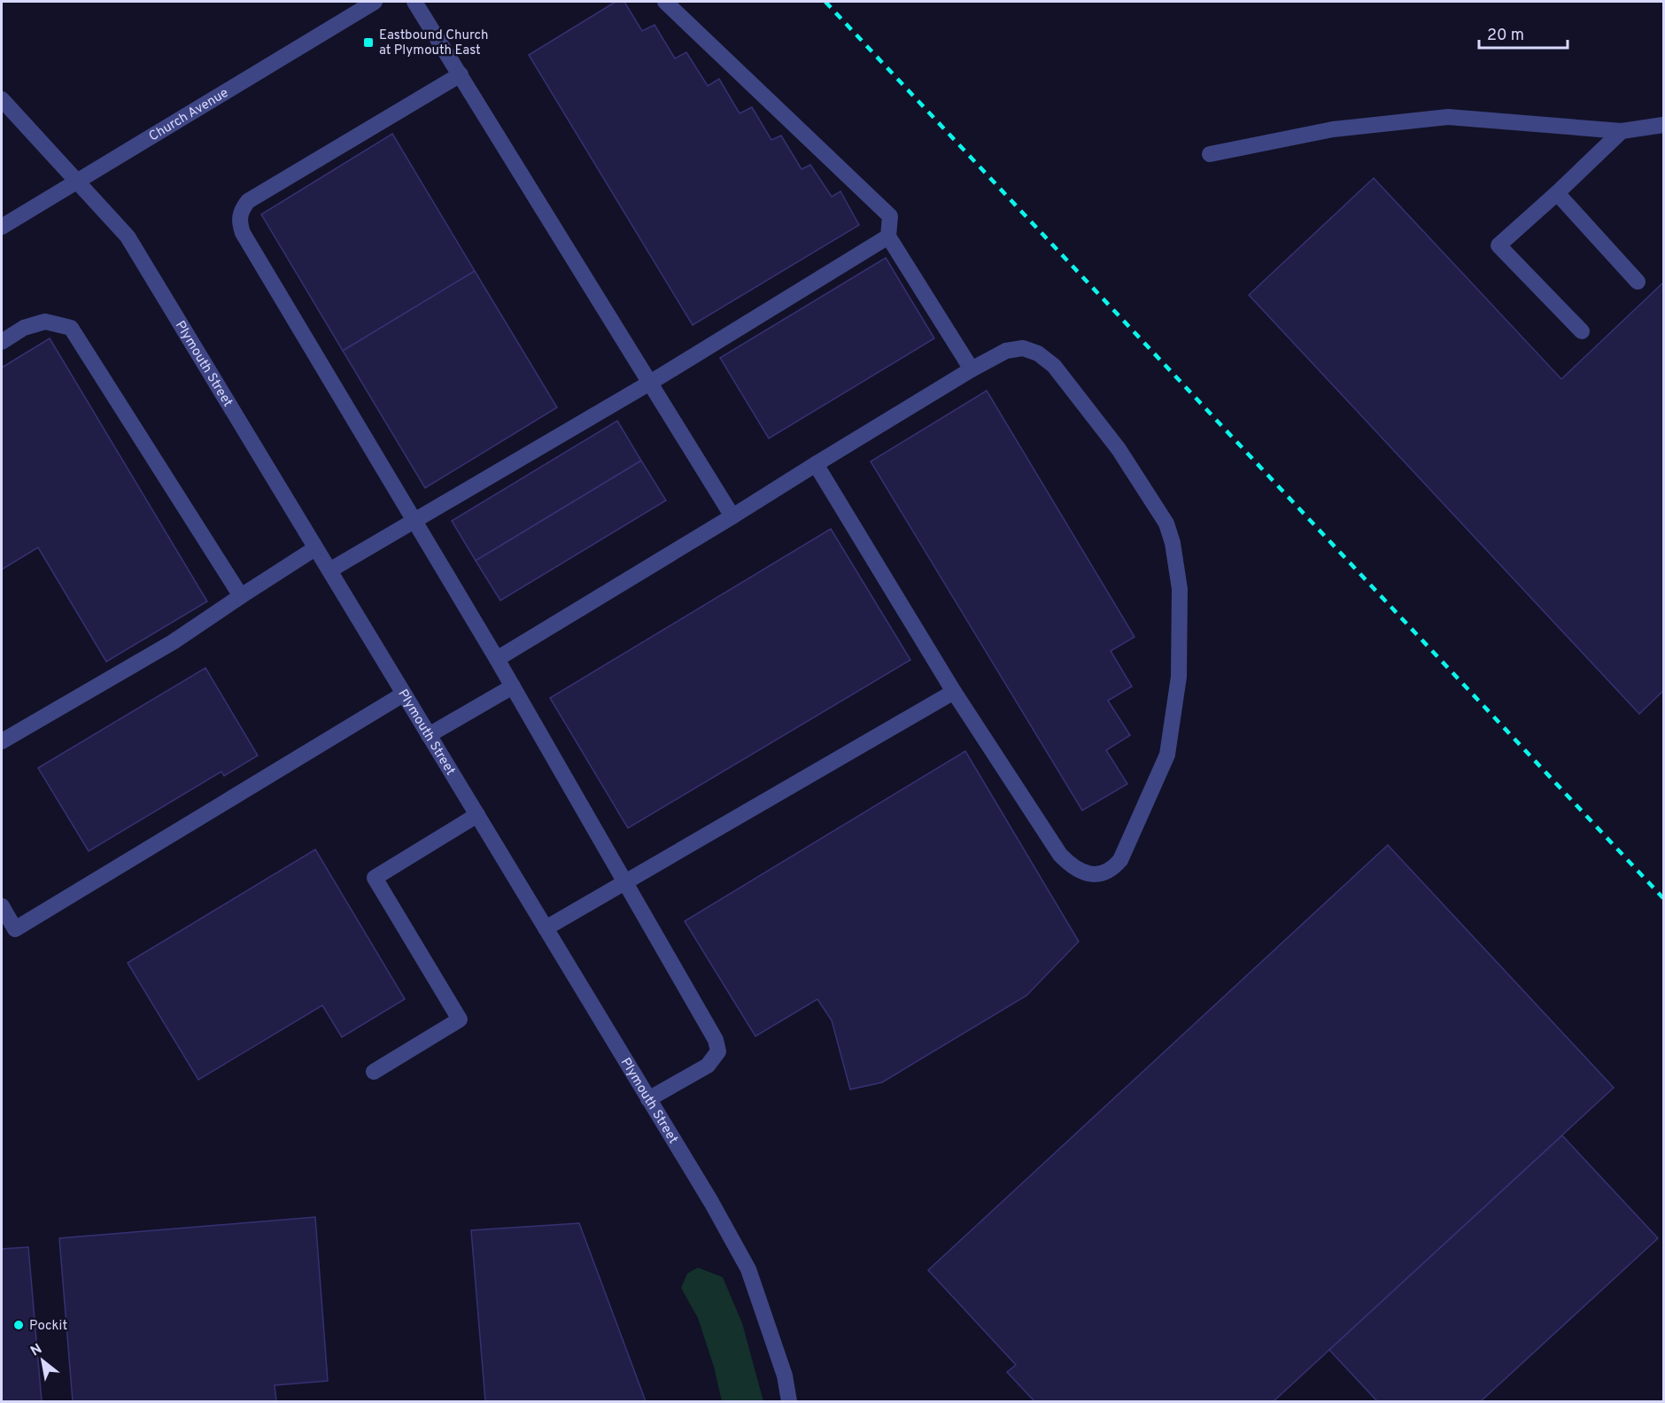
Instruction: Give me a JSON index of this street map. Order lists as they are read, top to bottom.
{
  "streets": {
    "street": ["Church Avenue", "Plymouth Street"]
  },
  "crossings": [
    ["Church Avenue", "Plymouth Street"]
  ],
  "places": {
    "transit": ["Eastbound Church at Plymouth East"],
    "other": ["Pockit"]
  },
  "scale_bar": "20 m",
  "north": "top left"
}
